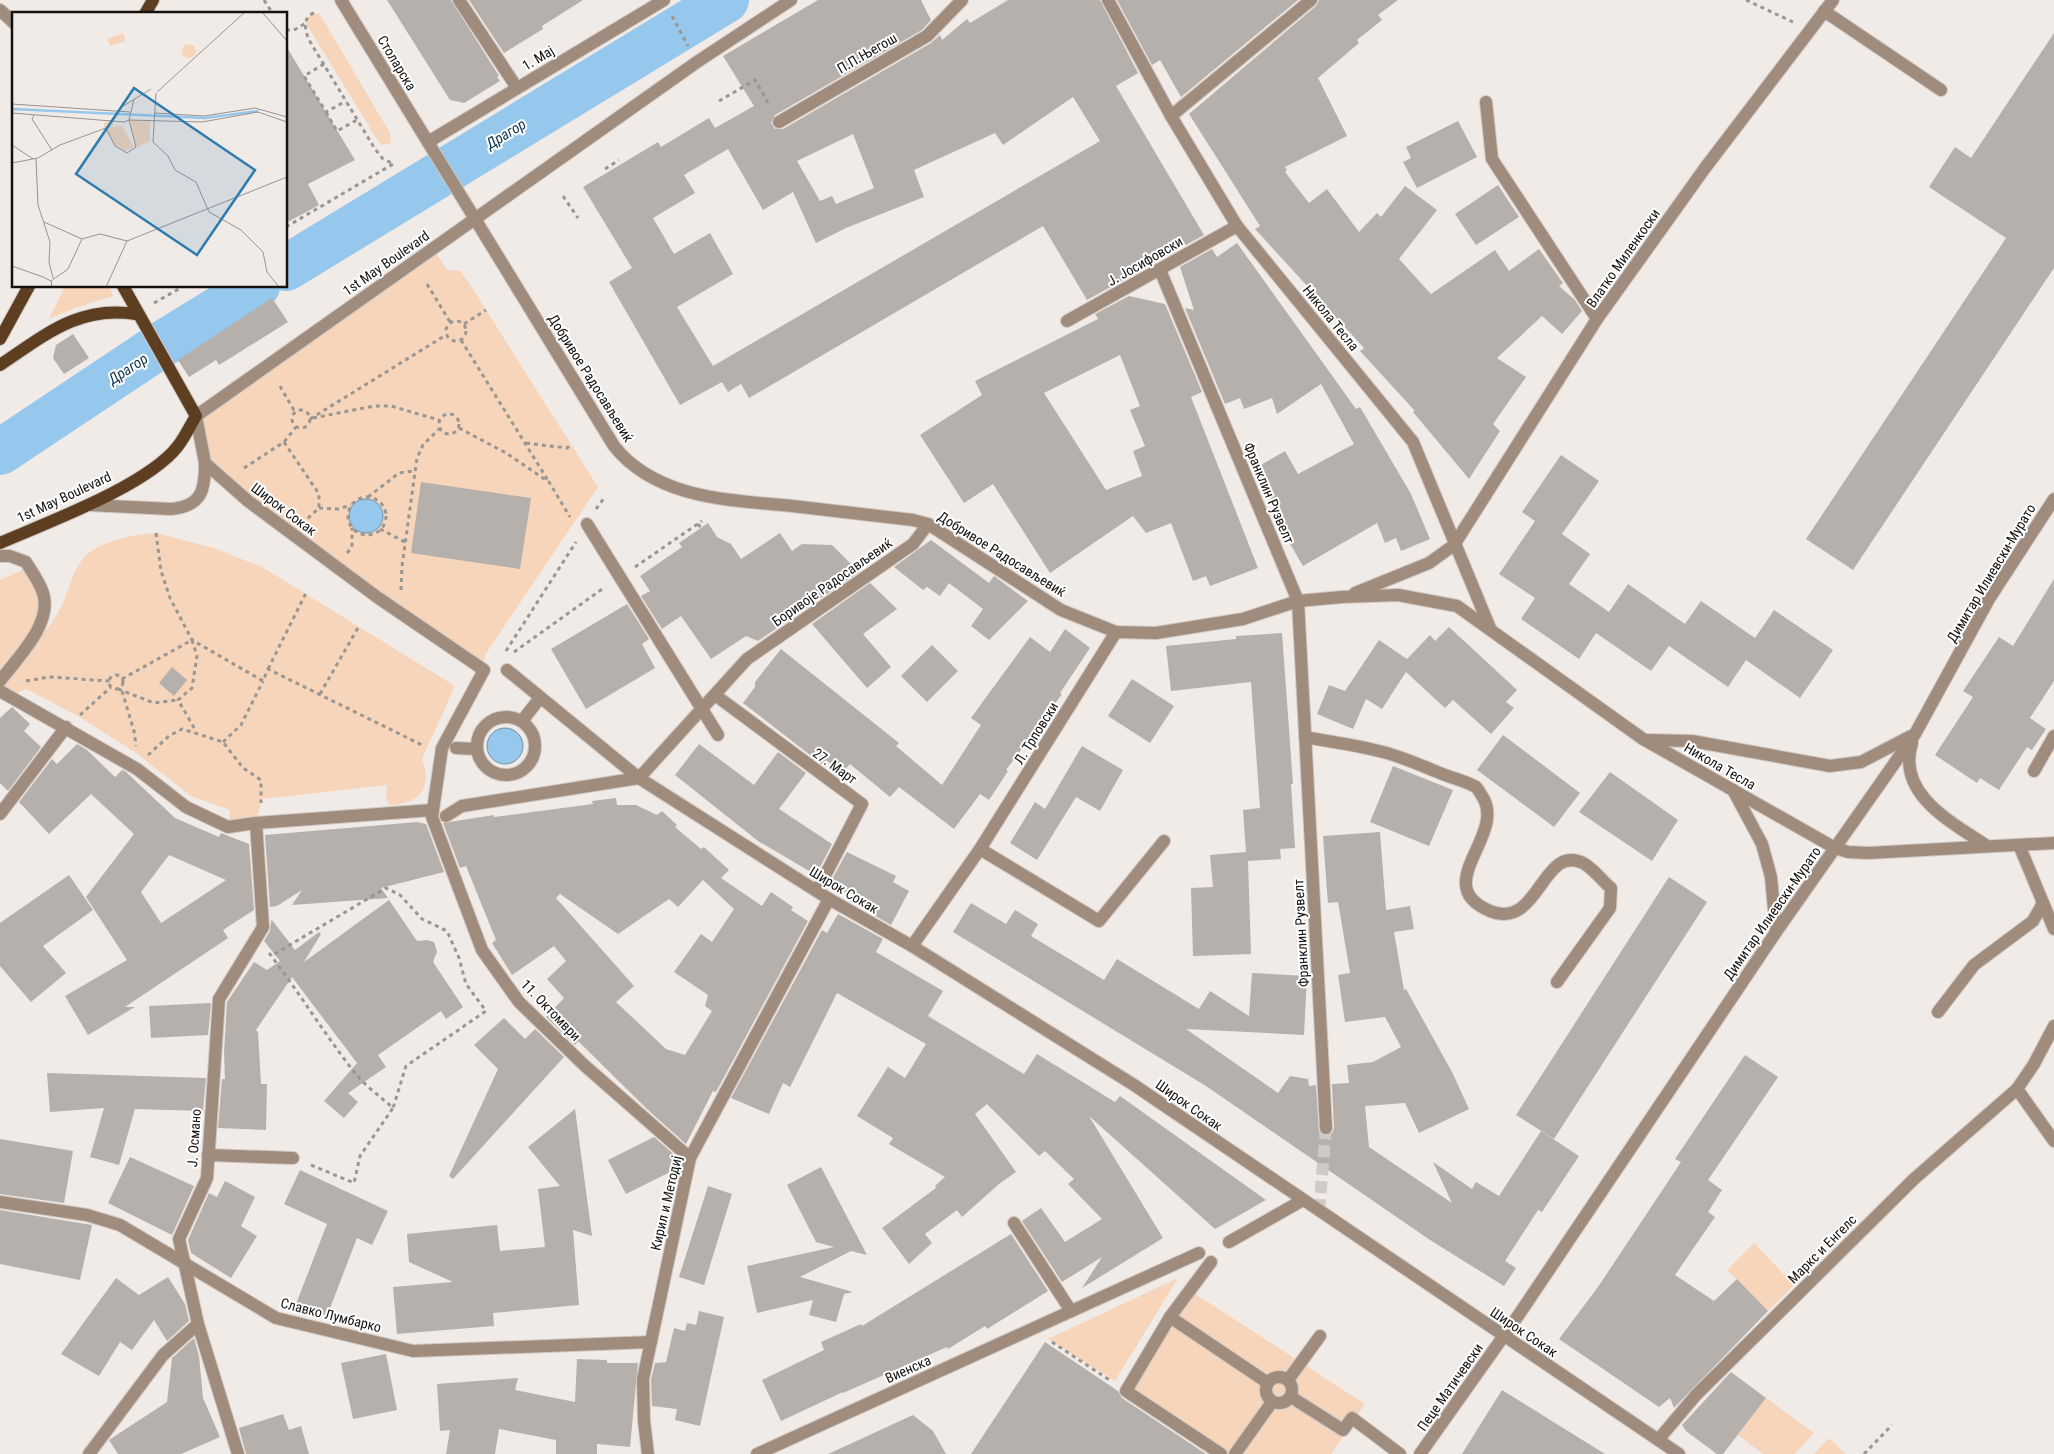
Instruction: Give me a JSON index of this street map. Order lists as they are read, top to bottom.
{
  "streets": {
    "main road": ["1st May Boulevard"],
    "street": [
      "П.П.Његош",
      "1. Мај",
      "Столарска",
      "Влатко Миленкоски",
      "Ј. Јосифовски",
      "Никола Тесла",
      "Добривое Радосављевиќ",
      "Франклин Рузвелт",
      "Широк Сокак",
      "Димитар Илиевски-Мурато",
      "Боривоје Радосављевиќ",
      "Л. Трповски",
      "27. Март",
      "11. Октомври",
      "Ј. Османо",
      "Кирил и Методиј",
      "Маркс и Енгелс",
      "Славко Лумбарко",
      "Виенска",
      "Пеце Матичевски"
    ]
  },
  "crossings": [
    ["1. Мај", "Столарска"],
    ["Столарска", "Добривое Радосављевиќ"],
    ["Влатко Миленкоски", "Никола Тесла"],
    ["Ј. Јосифовски", "Никола Тесла"],
    ["Ј. Јосифовски", "Франклин Рузвелт"],
    ["1st May Boulevard", "Добривое Радосављевиќ"],
    ["Никола Тесла", "Добривое Радосављевиќ"],
    ["Никола Тесла", "Димитар Илиевски-Мурато"],
    ["Добривое Радосављевиќ", "Франклин Рузвелт"],
    ["Добривое Радосављевиќ", "Боривоје Радосављевиќ"],
    ["Добривое Радосављевиќ", "Л. Трповски"],
    ["Широк Сокак", "Димитар Илиевски-Мурато"],
    ["Широк Сокак", "Боривоје Радосављевиќ"],
    ["Широк Сокак", "Л. Трповски"],
    ["Широк Сокак", "27. Март"],
    ["Широк Сокак", "11. Октомври"],
    ["Широк Сокак", "Кирил и Методиј"],
    ["Широк Сокак", "Маркс и Енгелс"],
    ["Широк Сокак", "Пеце Матичевски"],
    ["Димитар Илиевски-Мурато", "Пеце Матичевски"],
    ["Боривоје Радосављевиќ", "27. Март"],
    ["11. Октомври", "Кирил и Методиј"],
    ["Ј. Османо", "Славко Лумбарко"],
    ["Кирил и Методиј", "Славко Лумбарко"]
  ],
  "water": ["Драгор"]
}
